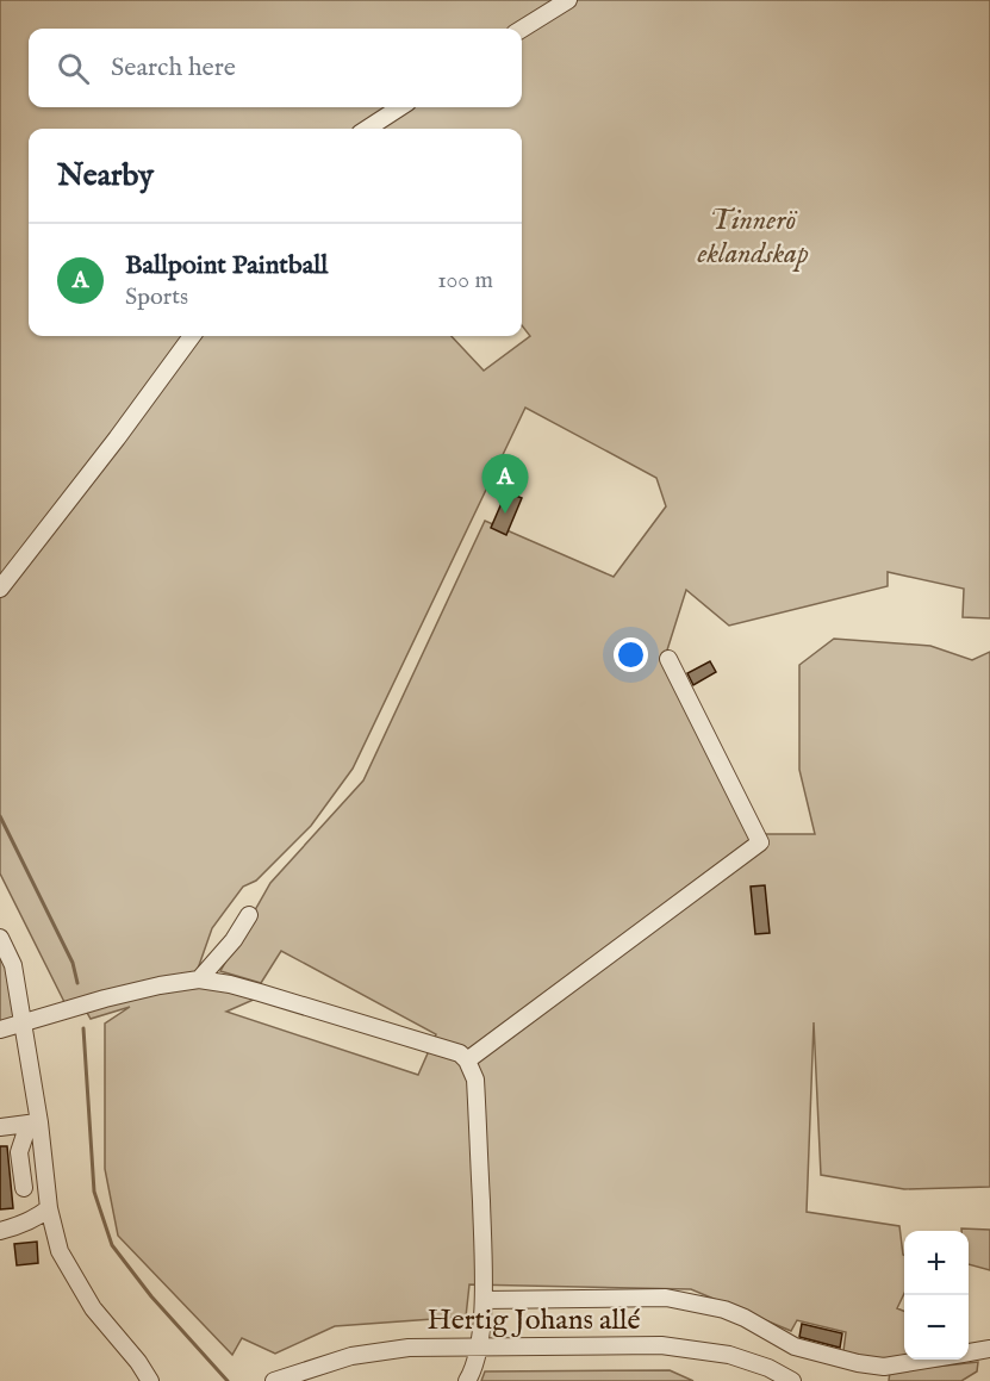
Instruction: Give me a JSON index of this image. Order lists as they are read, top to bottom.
{
  "streets": {
    "street": ["Hertig Johans allé"]
  },
  "parks": ["Tinnerö eklandskap"],
  "page": {
    "search": "Search here",
    "heading": "Nearby",
    "list": [
      {
        "mark": "A",
        "name": "Ballpoint Paintball",
        "note": "Sports",
        "value": "100 m"
      }
    ],
    "pins": "A",
    "map_buttons": ["+", "−"]
  }
}
